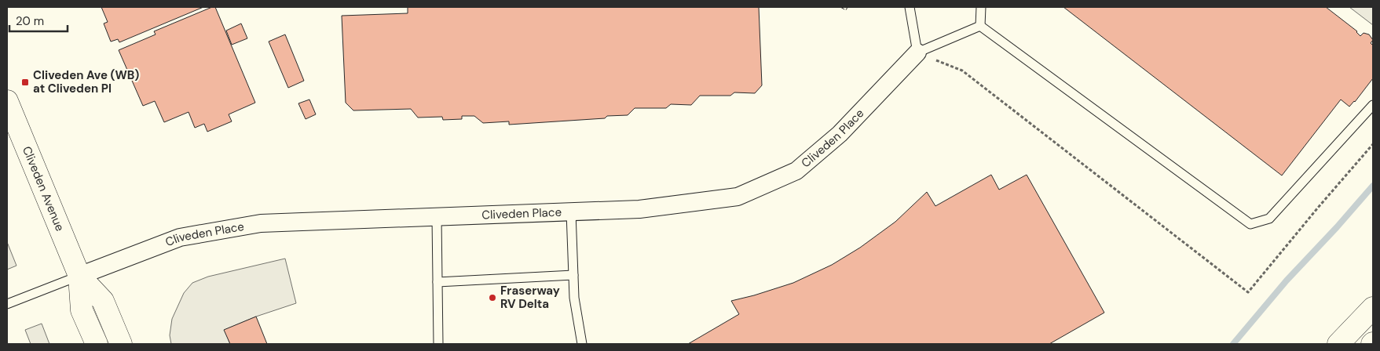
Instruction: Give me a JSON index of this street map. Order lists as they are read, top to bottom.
{
  "streets": {
    "main road": ["Cliveden Avenue"],
    "street": ["Cliveden Place"]
  },
  "crossings": [
    ["Cliveden Place", "Cliveden Avenue"]
  ],
  "places": {
    "transit": ["Cliveden Ave (WB) at Cliveden Pl"],
    "other": ["Fraserway RV Delta"]
  },
  "scale_bar": "20 m"
}
